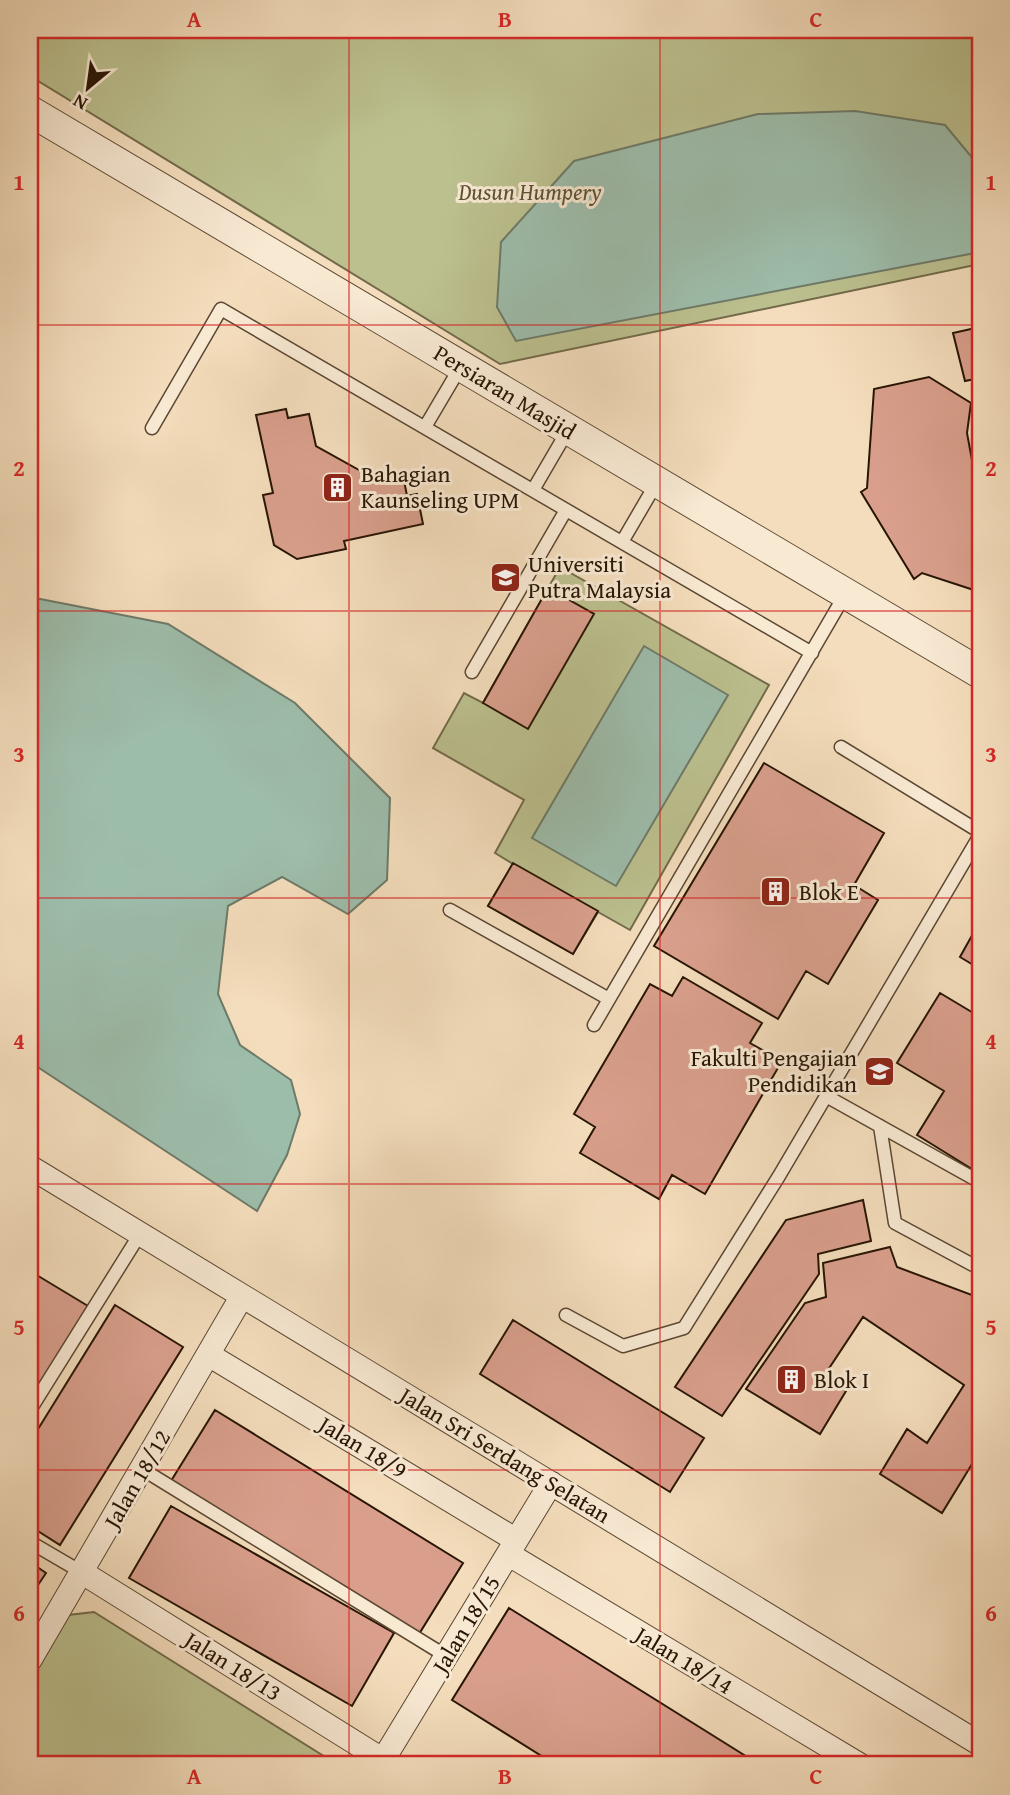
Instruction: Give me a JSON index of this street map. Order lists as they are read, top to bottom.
{
  "streets": {
    "street": [
      "Persiaran Masjid",
      "Jalan 18/9",
      "Jalan Sri Serdang Selatan",
      "Jalan 18/12",
      "Jalan 18/15",
      "Jalan 18/14",
      "Jalan 18/13"
    ]
  },
  "crossings": [
    ["Jalan 18/9", "Jalan 18/12"],
    ["Jalan 18/9", "Jalan 18/15"],
    ["Jalan 18/9", "Jalan 18/14"],
    ["Jalan Sri Serdang Selatan", "Jalan 18/12"],
    ["Jalan Sri Serdang Selatan", "Jalan 18/15"],
    ["Jalan 18/12", "Jalan 18/13"],
    ["Jalan 18/15", "Jalan 18/14"],
    ["Jalan 18/15", "Jalan 18/13"]
  ],
  "parks": ["Dusun Humpery"],
  "places": {
    "building": ["Bahagian Kaunseling UPM", "Blok E", "Blok I"],
    "school or university": ["Universiti Putra Malaysia", "Fakulti Pengajian Pendidikan"]
  },
  "north": "bottom left",
  "grid": {
    "columns": ["A", "B", "C"],
    "rows": [
      "1",
      "2",
      "3",
      "4",
      "5",
      "6"
    ]
  }
}
